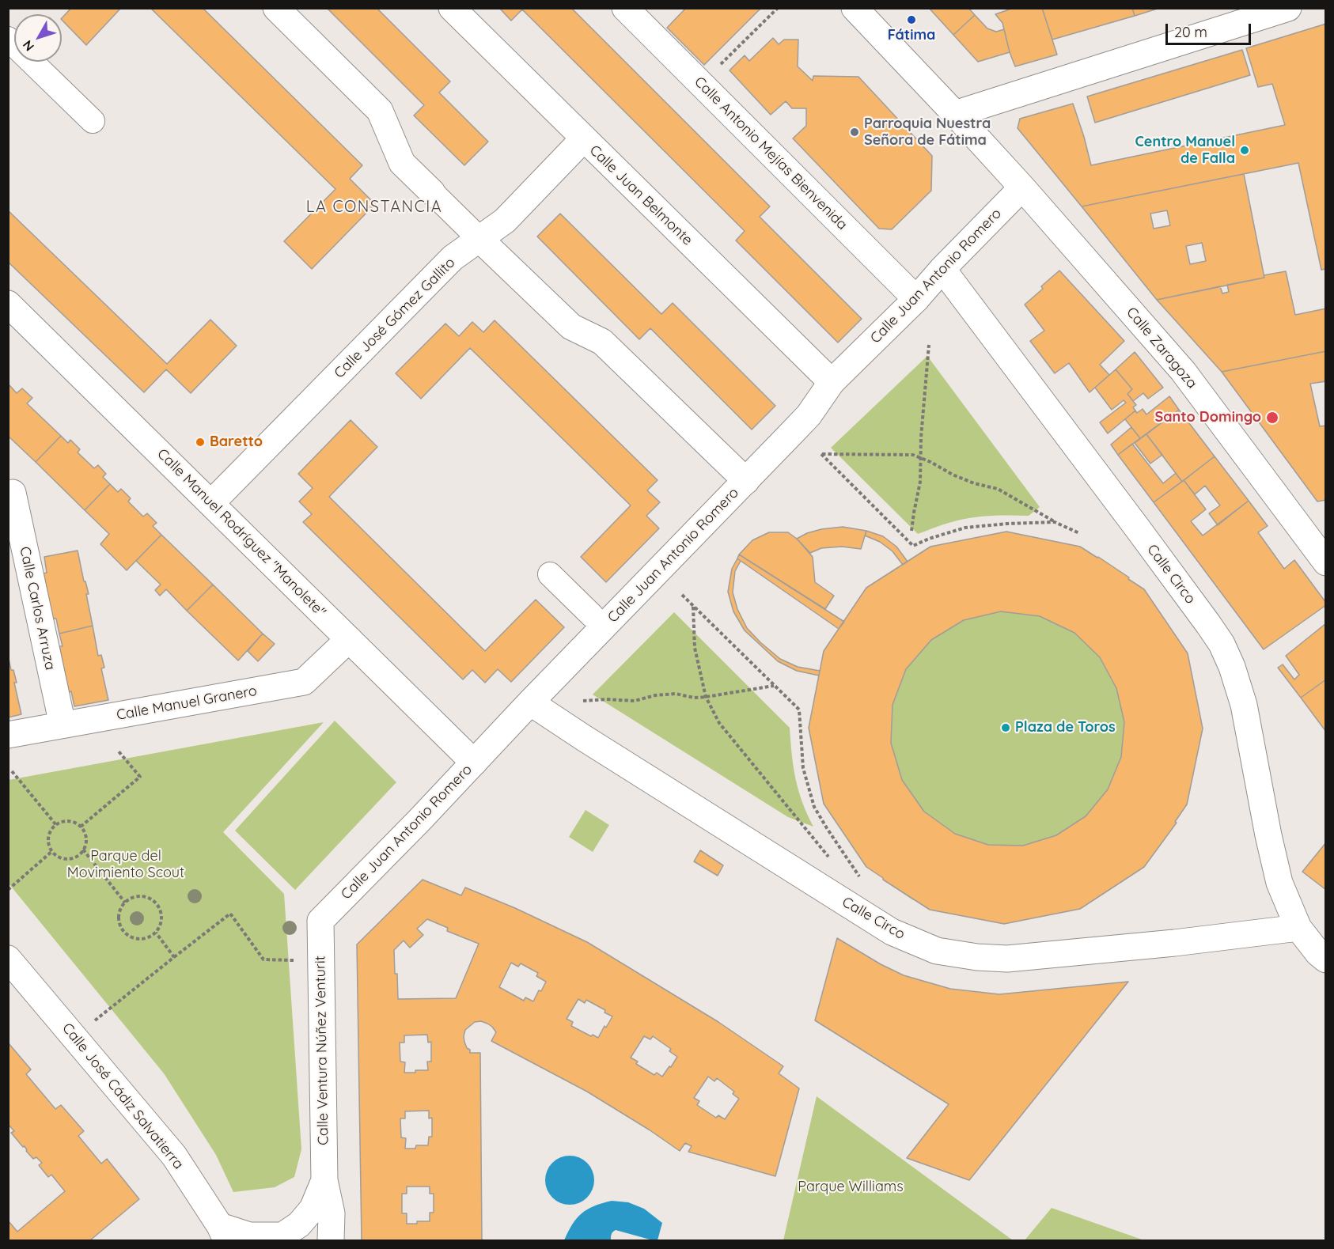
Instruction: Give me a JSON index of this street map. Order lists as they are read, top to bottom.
{
  "streets": {
    "street": [
      "Calle Antonio Mejías Bienvenida",
      "Calle Juan Belmonte",
      "Calle Juan Antonio Romero",
      "Calle José Gómez Gallito",
      "Calle Zaragoza",
      "Calle Manuel Rodríguez \"Manolete\"",
      "Calle Circo",
      "Calle Carlos Arruza",
      "Calle Manuel Granero",
      "Calle Ventura Núñez Venturit",
      "Calle José Cádiz Salvatierra"
    ]
  },
  "crossings": [
    ["Calle Antonio Mejías Bienvenida", "Calle Juan Antonio Romero"],
    ["Calle Juan Belmonte", "Calle Juan Antonio Romero"],
    ["Calle Juan Belmonte", "Calle José Gómez Gallito"],
    ["Calle Juan Antonio Romero", "Calle Zaragoza"],
    ["Calle Juan Antonio Romero", "Calle Manuel Rodríguez \"Manolete\""],
    ["Calle Juan Antonio Romero", "Calle Circo"],
    ["Calle Juan Antonio Romero", "Calle Ventura Núñez Venturit"],
    ["Calle José Gómez Gallito", "Calle Manuel Rodríguez \"Manolete\""],
    ["Calle Manuel Rodríguez \"Manolete\"", "Calle Manuel Granero"],
    ["Calle Carlos Arruza", "Calle Manuel Granero"],
    ["Calle Ventura Núñez Venturit", "Calle José Cádiz Salvatierra"]
  ],
  "districts": ["LA CONSTANCIA"],
  "parks": ["Parque del Movimiento Scout", "Parque Williams"],
  "places": [
    "Fátima",
    "Parroquia Nuestra Señora de Fátima",
    "Centro Manuel de Falla",
    "Santo Domingo",
    "Baretto",
    "Plaza de Toros"
  ],
  "scale_bar": "20 m",
  "north": "bottom left"
}
